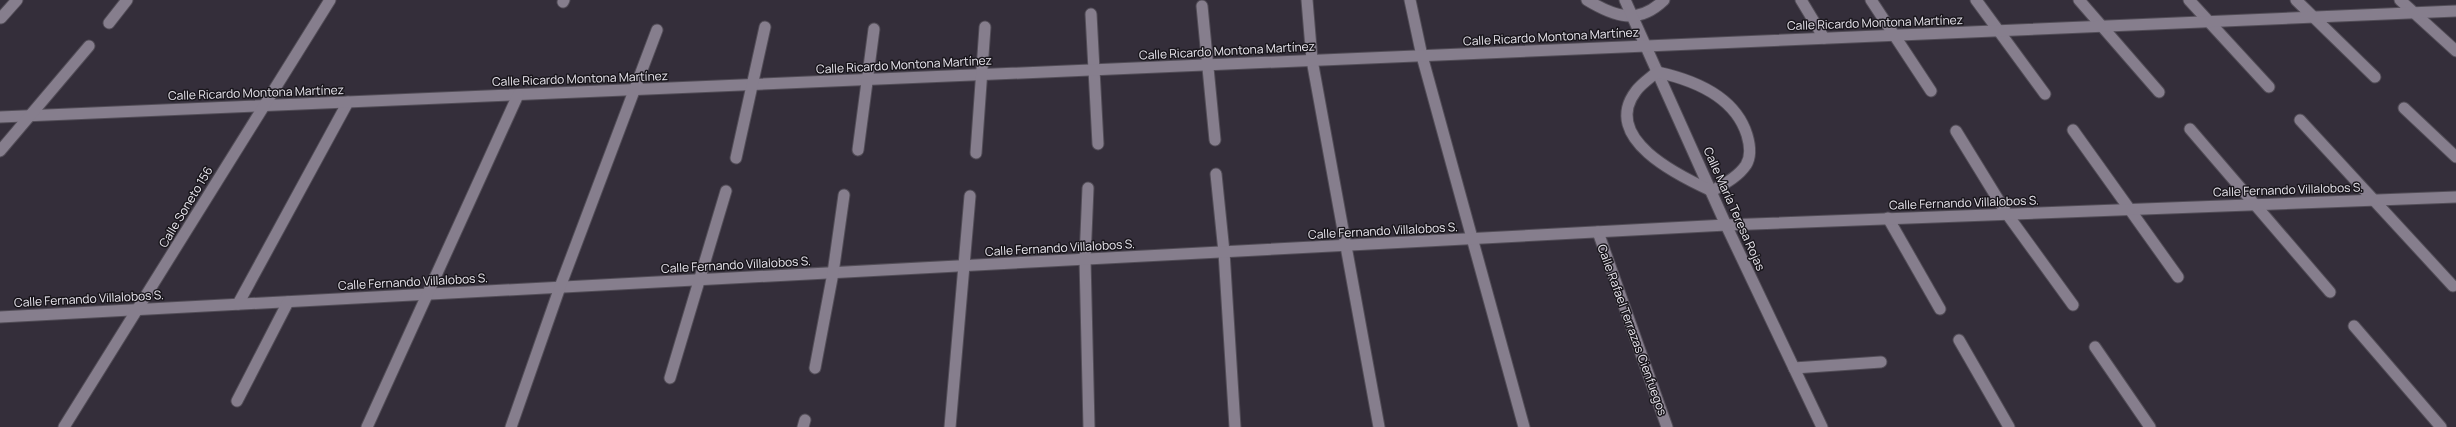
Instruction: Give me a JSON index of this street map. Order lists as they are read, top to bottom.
{
  "streets": {
    "street": [
      "Calle Ricardo Montona Martínez",
      "Calle Fernando Villalobos S.",
      "Calle Soneto 156",
      "Calle María Teresa Rojas",
      "Calle Rafael Terrazas Cienfuegos"
    ]
  },
  "crossings": [
    ["Calle Ricardo Montona Martínez", "Calle Fernando Villalobos S."],
    ["Calle Ricardo Montona Martínez", "Calle Soneto 156"],
    ["Calle Ricardo Montona Martínez", "Calle María Teresa Rojas"],
    ["Calle Fernando Villalobos S.", "Calle Soneto 156"],
    ["Calle Fernando Villalobos S.", "Calle María Teresa Rojas"],
    ["Calle Fernando Villalobos S.", "Calle Rafael Terrazas Cienfuegos"]
  ]
}
